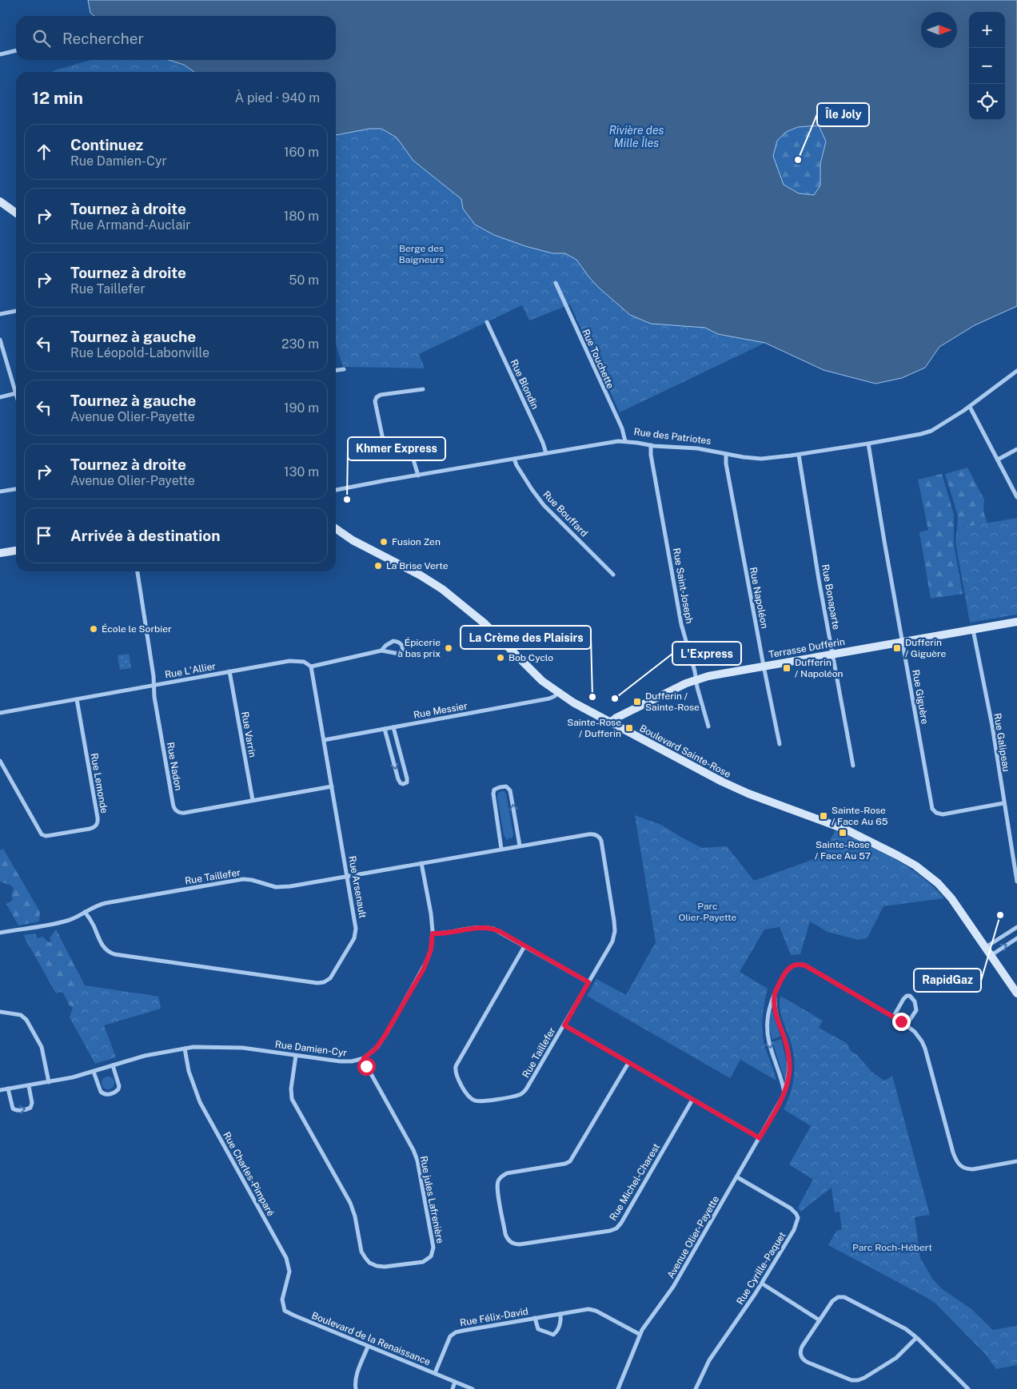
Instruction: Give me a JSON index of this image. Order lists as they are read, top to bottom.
{
  "streets": {
    "street": [
      "Rue Touchette",
      "Rue Blondin",
      "Rue des Patriotes",
      "Rue Bouffard",
      "Rue Saint-Joseph",
      "Rue Bonaparte",
      "Rue Napoléon",
      "Terrasse Dufferin",
      "Rue L'Allier",
      "Rue Giguère",
      "Rue Messier",
      "Rue Varrin",
      "Rue Galipeau",
      "Boulevard Sainte-Rose",
      "Rue Nadon",
      "Rue Lemonde",
      "Rue Taillefer",
      "Rue Arsenault",
      "Rue Damien-Cyr",
      "Rue Charles-Pimparé",
      "Rue Michel-Charest",
      "Rue jules Lafrenière",
      "Avenue Olier-Payette",
      "Rue Cyrille-Paquet",
      "Rue Félix-David",
      "Boulevard de la Renaissance"
    ]
  },
  "crossings": [
    ["Rue Touchette", "Rue des Patriotes"],
    ["Rue Blondin", "Rue des Patriotes"],
    ["Rue des Patriotes", "Rue Bouffard"],
    ["Rue des Patriotes", "Rue Saint-Joseph"],
    ["Rue des Patriotes", "Rue Bonaparte"],
    ["Rue des Patriotes", "Rue Napoléon"],
    ["Rue des Patriotes", "Rue Giguère"],
    ["Rue Saint-Joseph", "Terrasse Dufferin"],
    ["Rue Bonaparte", "Terrasse Dufferin"],
    ["Rue Napoléon", "Terrasse Dufferin"],
    ["Terrasse Dufferin", "Rue Giguère"],
    ["Terrasse Dufferin", "Rue Galipeau"],
    ["Terrasse Dufferin", "Boulevard Sainte-Rose"],
    ["Rue L'Allier", "Rue Varrin"],
    ["Rue L'Allier", "Rue Nadon"],
    ["Rue L'Allier", "Rue Lemonde"],
    ["Rue L'Allier", "Rue Arsenault"],
    ["Rue Giguère", "Rue Galipeau"],
    ["Rue Messier", "Boulevard Sainte-Rose"],
    ["Rue Messier", "Rue Arsenault"],
    ["Rue Varrin", "Rue Nadon"],
    ["Rue Nadon", "Rue Arsenault"],
    ["Rue Taillefer", "Rue Arsenault"],
    ["Rue Damien-Cyr", "Rue Charles-Pimparé"],
    ["Rue Damien-Cyr", "Rue jules Lafrenière"],
    ["Rue Charles-Pimparé", "Boulevard de la Renaissance"],
    ["Avenue Olier-Payette", "Rue Cyrille-Paquet"],
    ["Avenue Olier-Payette", "Rue Félix-David"],
    ["Rue Félix-David", "Boulevard de la Renaissance"]
  ],
  "water": ["Rivière des Mille Îles"],
  "parks": ["Berge des Baigneurs", "Parc Olier-Payette", "Parc Roch-Hébert"],
  "places": {
    "other": [
      "Île Joly",
      "Khmer Express",
      "Fusion Zen",
      "La Brise Verte",
      "École le Sorbier",
      "Épicerie à bas prix",
      "Bob Cyclo",
      "La Crème des Plaisirs",
      "L'Express",
      "RapidGaz"
    ],
    "transit": [
      "Dufferin / Giguère",
      "Dufferin / Napoléon",
      "Dufferin / Sainte-Rose",
      "Sainte-Rose / Dufferin",
      "Sainte-Rose / Face Au 65",
      "Sainte-Rose / Face Au 57"
    ]
  },
  "north": "right",
  "page": {
    "map_buttons": ["+", "−"],
    "search": "Rechercher",
    "heading": ["12 min", "À pied · 940 m"],
    "list": [
      ["Continuez", "Rue Damien-Cyr", "160 m"],
      ["Tournez à droite", "Rue Armand-Auclair", "180 m"],
      ["Tournez à droite", "Rue Taillefer", "50 m"],
      ["Tournez à gauche", "Rue Léopold-Labonville", "230 m"],
      ["Tournez à gauche", "Avenue Olier-Payette", "190 m"],
      ["Tournez à droite", "Avenue Olier-Payette", "130 m"],
      "Arrivée à destination"
    ]
  }
}
